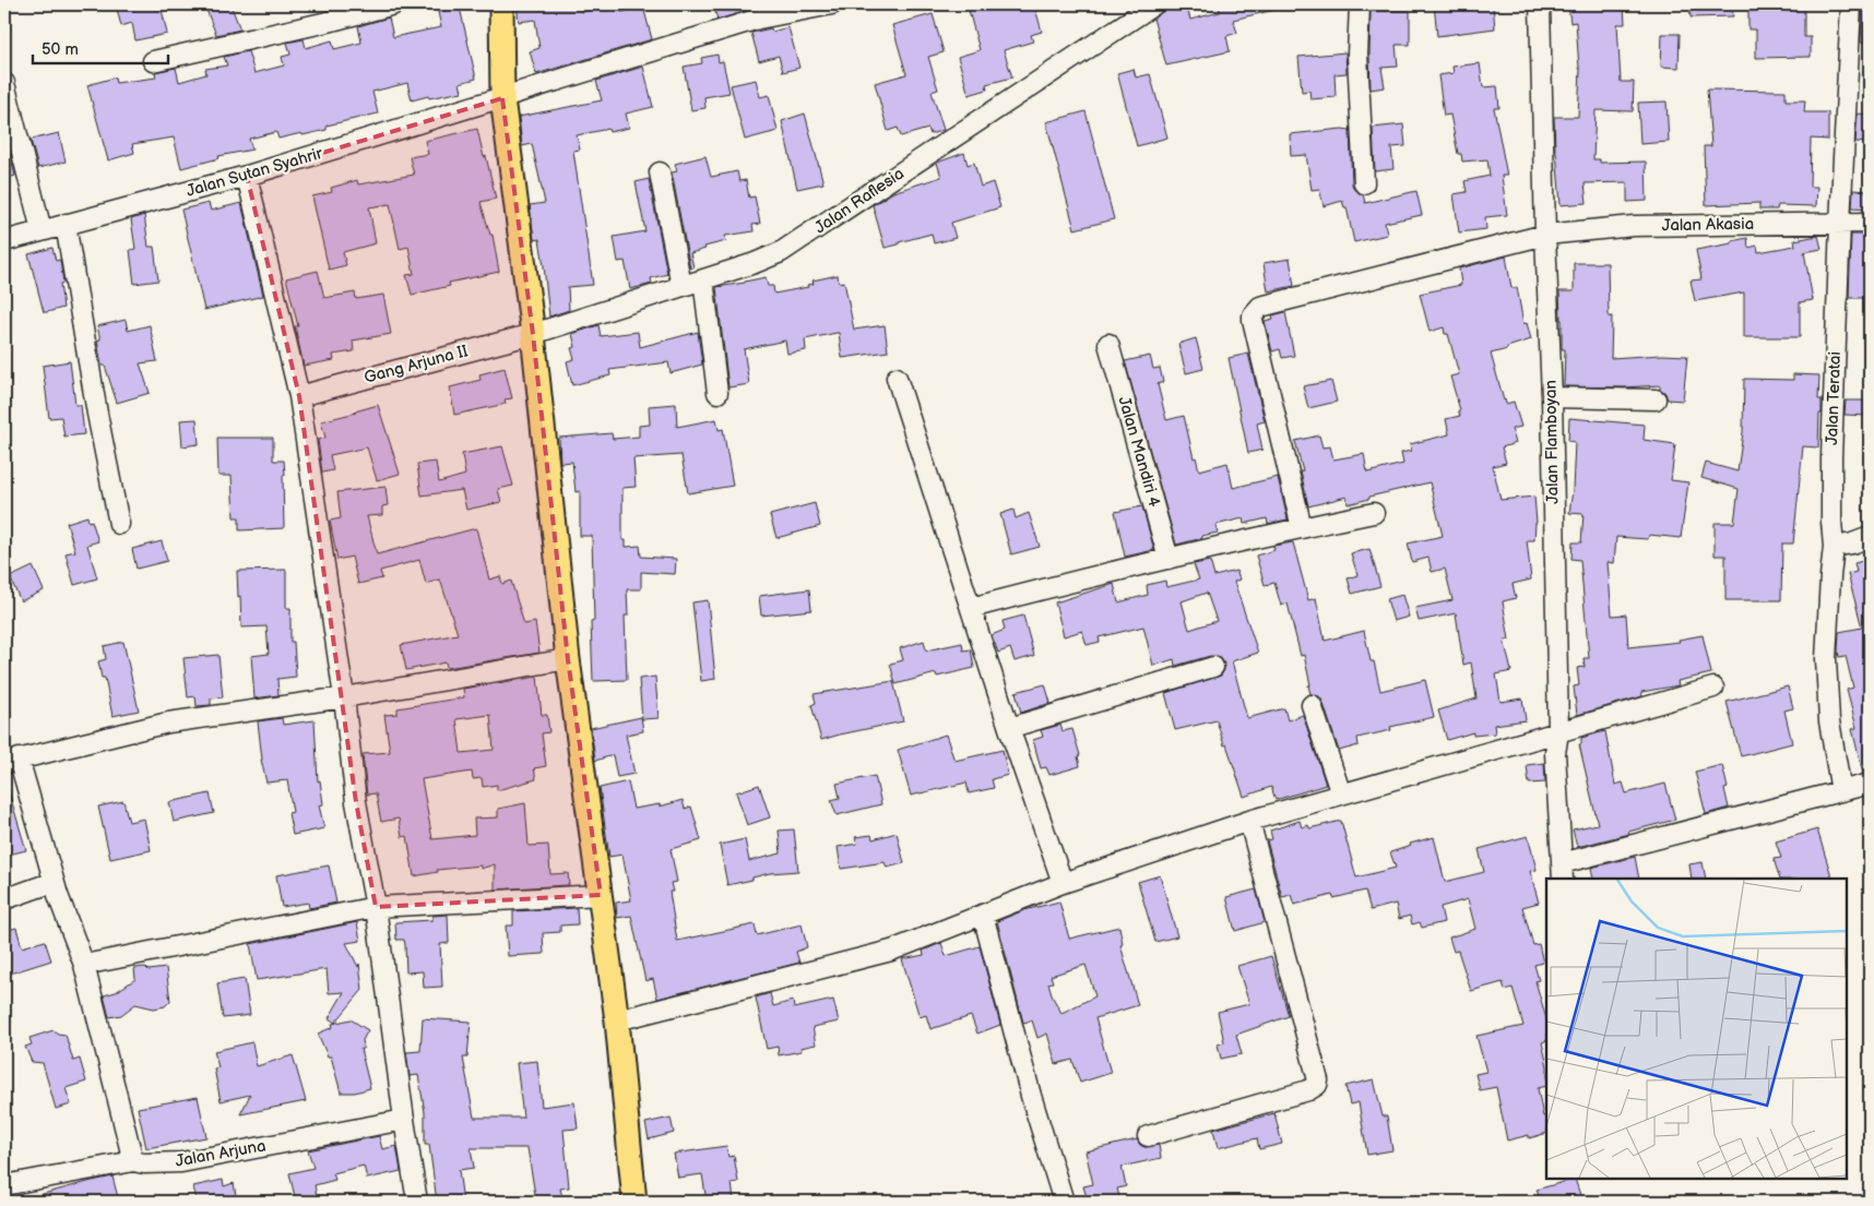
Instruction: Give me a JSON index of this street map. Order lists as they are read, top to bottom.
{
  "streets": {
    "street": [
      "Jalan Sutan Syahrir",
      "Jalan Raflesia",
      "Jalan Akasia",
      "Gang Arjuna II",
      "Jalan Teratai",
      "Jalan Flamboyan",
      "Jalan Mandiri 4",
      "Jalan Arjuna"
    ]
  },
  "crossings": [
    ["Jalan Raflesia", "Gang Arjuna II"],
    ["Jalan Akasia", "Jalan Teratai"],
    ["Jalan Akasia", "Jalan Flamboyan"]
  ],
  "scale_bar": "50 m"
}
